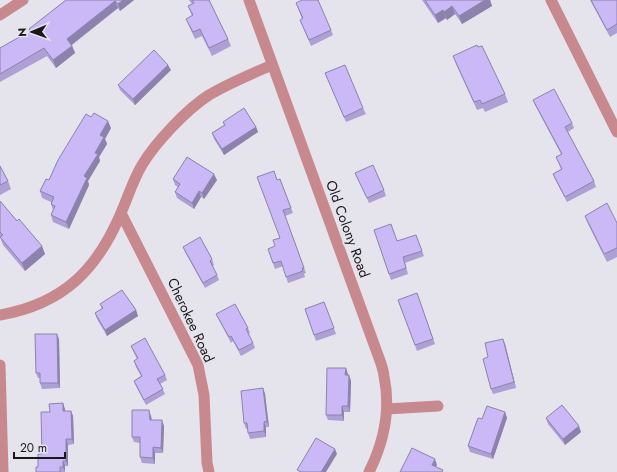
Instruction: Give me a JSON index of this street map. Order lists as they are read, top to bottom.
{
  "streets": {
    "street": ["Old Colony Road", "Cherokee Road"]
  },
  "scale_bar": "20 m",
  "north": "left"
}
